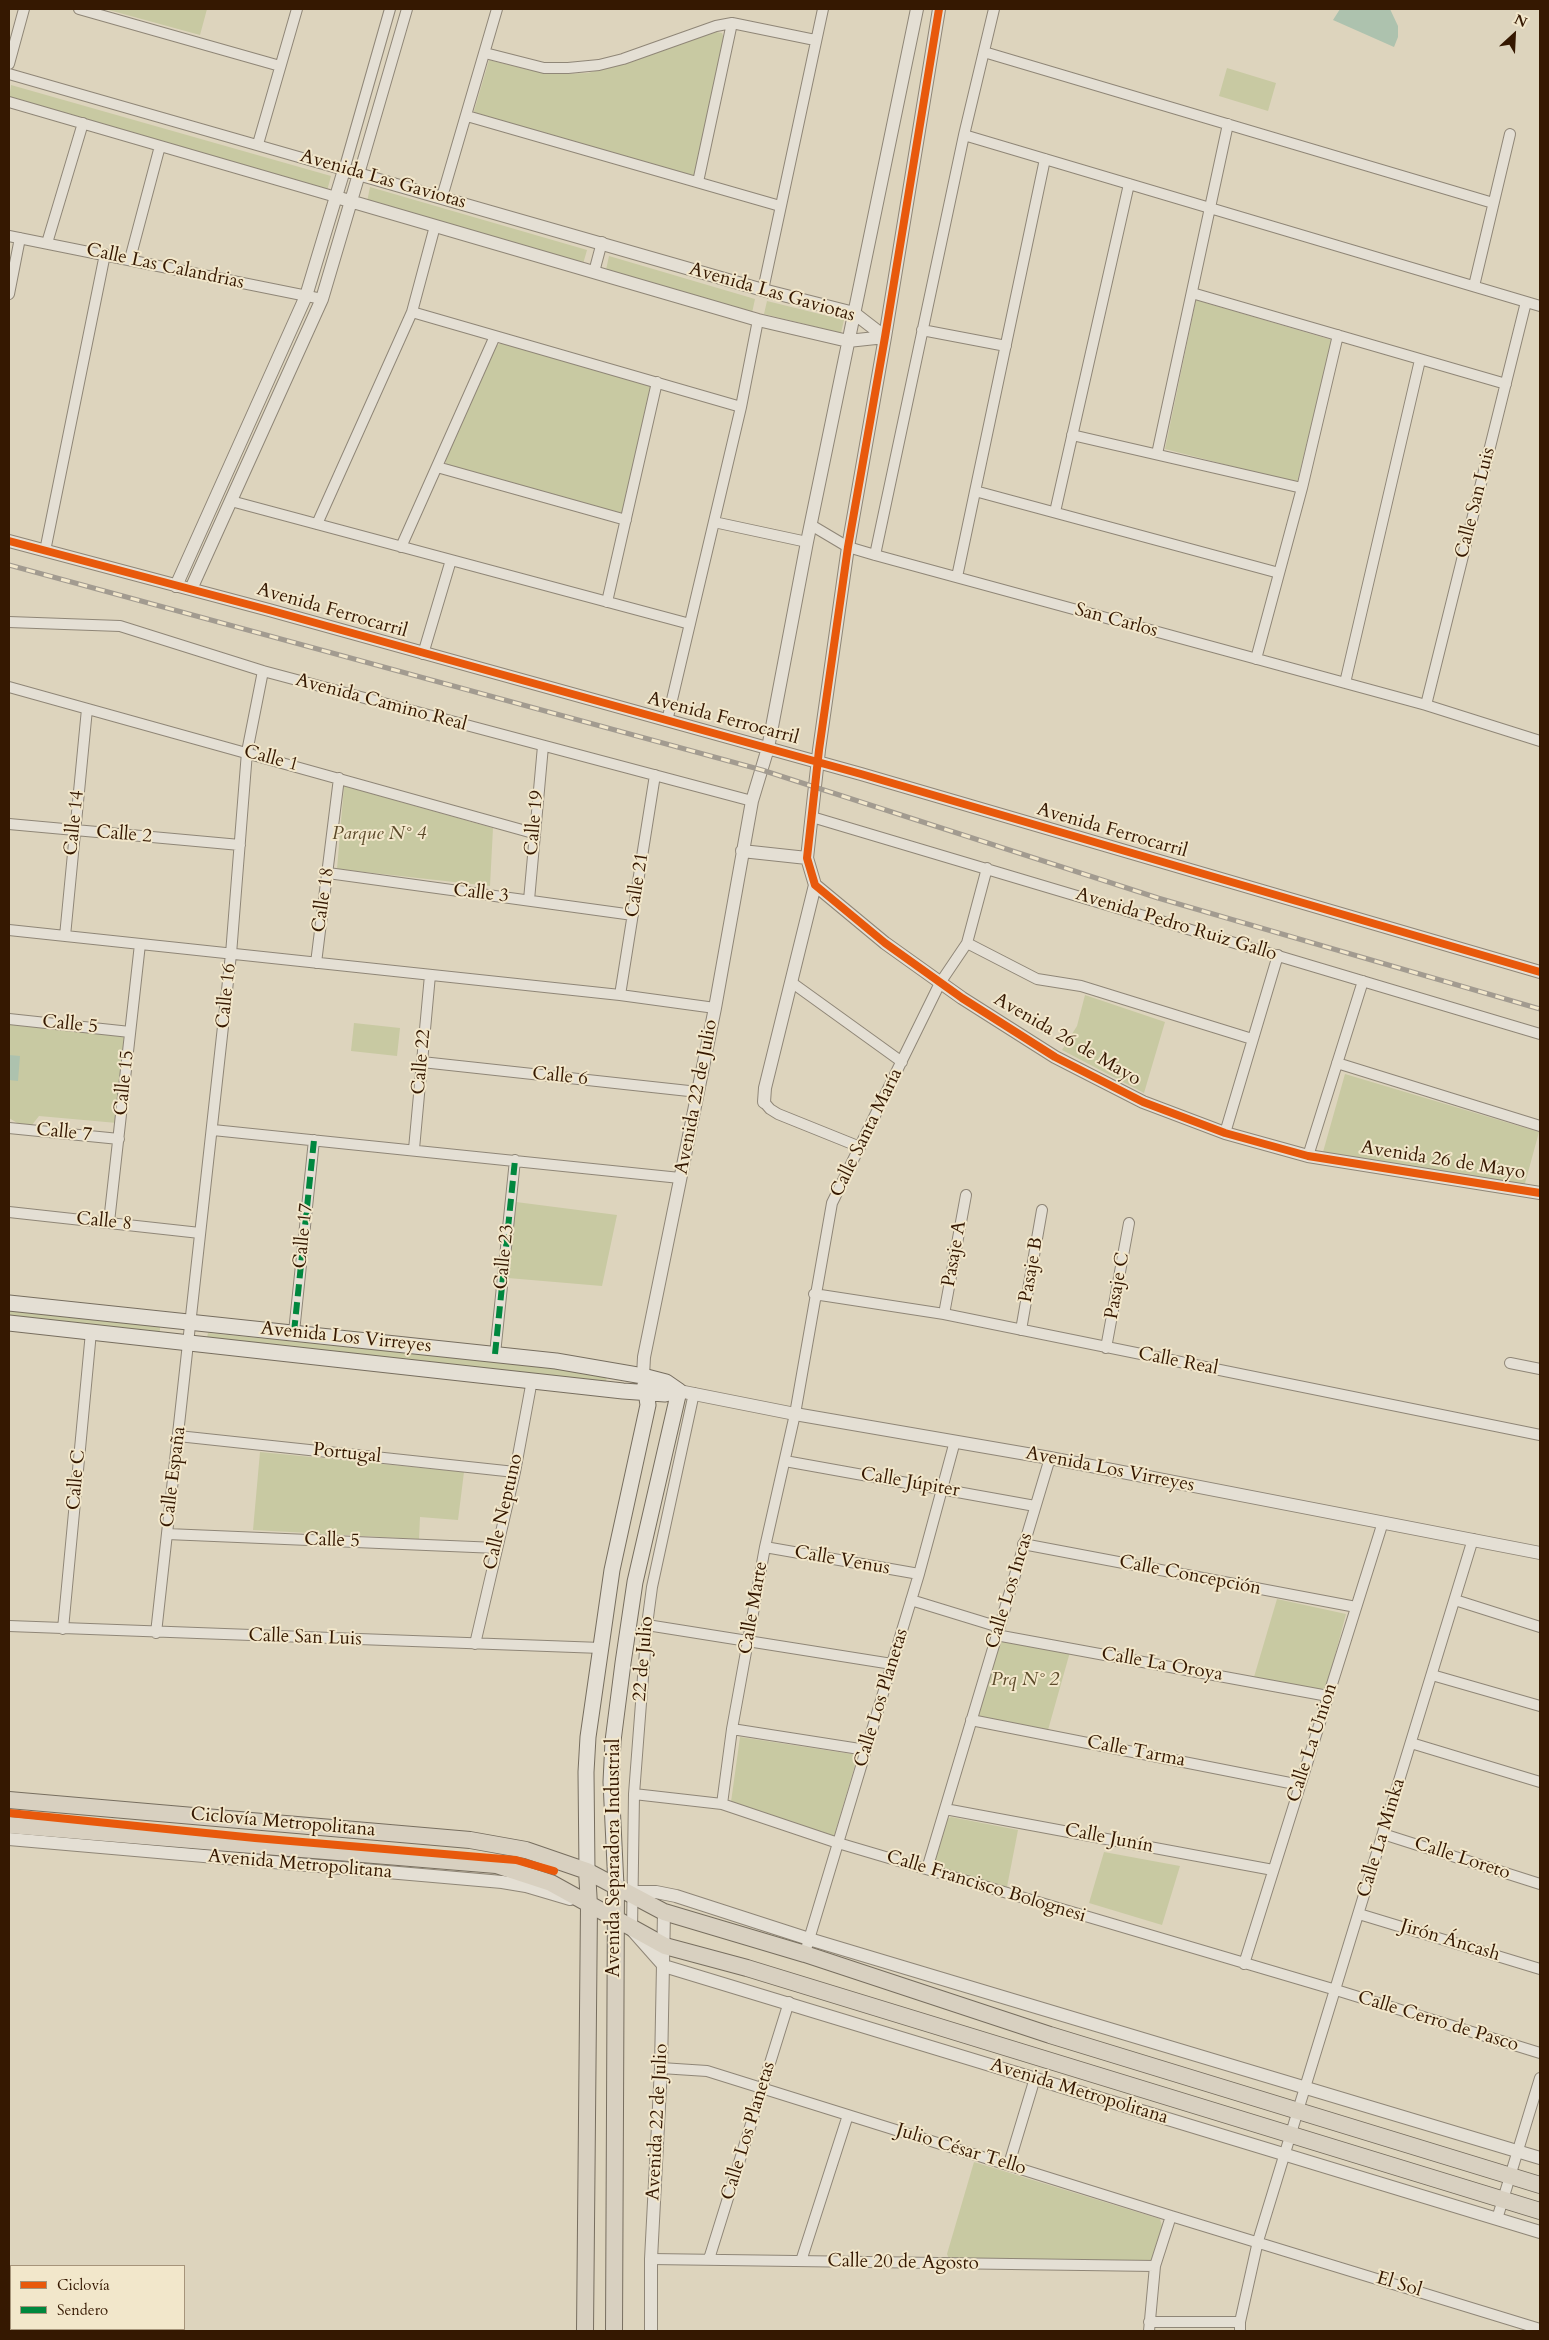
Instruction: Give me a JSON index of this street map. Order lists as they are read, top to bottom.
{
  "streets": {
    "main road": [
      "Avenida 22 de Julio",
      "Avenida Los Virreyes",
      "Avenida Separadora Industrial",
      "Avenida Metropolitana"
    ],
    "street": [
      "Avenida Las Gaviotas",
      "Calle Las Calandrias",
      "Calle San Luis",
      "Avenida Ferrocarril",
      "San Carlos",
      "Avenida Camino Real",
      "Calle 1",
      "Calle 14",
      "Calle 19",
      "Calle 2",
      "Calle 21",
      "Calle 3",
      "Calle 18",
      "Avenida Pedro Ruiz Gallo",
      "Calle 16",
      "Calle 5",
      "Avenida 26 de Mayo",
      "Calle 22",
      "Calle 6",
      "Calle 15",
      "Calle 7",
      "Calle Santa María",
      "Calle 8",
      "Calle 17",
      "Pasaje A",
      "Calle 23",
      "Pasaje B",
      "Pasaje C",
      "Calle Real",
      "Portugal",
      "Calle España",
      "Calle C",
      "Calle Júpiter",
      "Calle Neptuno",
      "Calle Venus",
      "Calle Concepción",
      "Calle Los Incas",
      "Calle Marte",
      "22 de Julio",
      "Calle La Oroya",
      "Calle Los Planetas",
      "Calle La Union",
      "Calle Tarma",
      "Calle La Minka",
      "Calle Junín",
      "Calle Loreto",
      "Calle Francisco Bolognesi",
      "Jirón Áncash",
      "Calle Cerro de Pasco",
      "Julio César Tello",
      "Calle 20 de Agosto",
      "El Sol"
    ],
    "cycle path": ["Ciclovía Metropolitana"]
  },
  "crossings": [
    ["Avenida Las Gaviotas", "Avenida 22 de Julio"],
    ["Calle San Luis", "San Carlos"],
    ["Calle San Luis", "Calle España"],
    ["Calle San Luis", "Calle C"],
    ["Calle San Luis", "Calle Neptuno"],
    ["Calle San Luis", "Avenida Separadora Industrial"],
    ["Avenida Ferrocarril", "Avenida 22 de Julio"],
    ["San Carlos", "Avenida 22 de Julio"],
    ["Avenida Camino Real", "Calle 19"],
    ["Avenida Camino Real", "Calle 21"],
    ["Avenida Camino Real", "Calle 16"],
    ["Avenida Camino Real", "Avenida 22 de Julio"],
    ["Calle 1", "Calle 14"],
    ["Calle 1", "Calle 19"],
    ["Calle 1", "Calle 18"],
    ["Calle 1", "Calle 16"],
    ["Calle 14", "Calle 2"],
    ["Calle 19", "Calle 3"],
    ["Calle 2", "Calle 16"],
    ["Calle 21", "Calle 3"],
    ["Calle 3", "Calle 18"],
    ["Avenida Pedro Ruiz Gallo", "Calle Santa María"],
    ["Calle 16", "Calle 8"],
    ["Calle 16", "Avenida Los Virreyes"],
    ["Calle 16", "Calle España"],
    ["Calle 5", "Calle 15"],
    ["Calle 5", "Calle España"],
    ["Calle 5", "Calle Neptuno"],
    ["Avenida 26 de Mayo", "Calle Santa María"],
    ["Calle 22", "Calle 6"],
    ["Calle 6", "Avenida 22 de Julio"],
    ["Calle 15", "Calle 7"],
    ["Calle 15", "Calle 8"],
    ["Avenida 22 de Julio", "Avenida Los Virreyes"],
    ["Avenida 22 de Julio", "Avenida Separadora Industrial"],
    ["Avenida 22 de Julio", "Avenida Metropolitana"],
    ["Avenida 22 de Julio", "Julio César Tello"],
    ["Avenida 22 de Julio", "Calle 20 de Agosto"],
    ["Calle Santa María", "Avenida Los Virreyes"],
    ["Calle Santa María", "Calle Real"],
    ["Calle Santa María", "Calle Marte"],
    ["Calle 17", "Avenida Los Virreyes"],
    ["Pasaje A", "Calle Real"],
    ["Calle 23", "Avenida Los Virreyes"],
    ["Pasaje B", "Calle Real"],
    ["Pasaje C", "Calle Real"],
    ["Avenida Los Virreyes", "Calle España"],
    ["Avenida Los Virreyes", "Calle C"],
    ["Avenida Los Virreyes", "Calle Neptuno"],
    ["Avenida Los Virreyes", "Calle Los Incas"],
    ["Avenida Los Virreyes", "Calle Marte"],
    ["Avenida Los Virreyes", "22 de Julio"],
    ["Avenida Los Virreyes", "Calle Los Planetas"],
    ["Avenida Los Virreyes", "Calle La Union"],
    ["Avenida Los Virreyes", "Calle La Minka"],
    ["Avenida Los Virreyes", "Avenida Separadora Industrial"],
    ["Portugal", "Calle España"],
    ["Portugal", "Calle Neptuno"],
    ["Calle Júpiter", "Calle Los Incas"],
    ["Calle Júpiter", "Calle Marte"],
    ["Calle Júpiter", "Calle Los Planetas"],
    ["Calle Venus", "Calle Marte"],
    ["Calle Venus", "Calle Los Planetas"],
    ["Calle Concepción", "Calle Los Incas"],
    ["Calle Concepción", "Calle La Union"],
    ["Calle Los Incas", "Calle La Oroya"],
    ["Calle Los Incas", "Calle Tarma"],
    ["Calle Los Incas", "Calle Junín"],
    ["Calle Los Incas", "Calle Francisco Bolognesi"],
    ["Calle Marte", "Calle Francisco Bolognesi"],
    ["22 de Julio", "Avenida Separadora Industrial"],
    ["22 de Julio", "Avenida Metropolitana"],
    ["22 de Julio", "Calle Francisco Bolognesi"],
    ["Calle La Oroya", "Calle Los Planetas"],
    ["Calle La Oroya", "Calle La Union"],
    ["Calle Los Planetas", "Avenida Metropolitana"],
    ["Calle Los Planetas", "Calle Francisco Bolognesi"],
    ["Calle Los Planetas", "Julio César Tello"],
    ["Calle Los Planetas", "Calle 20 de Agosto"],
    ["Calle La Union", "Calle Tarma"],
    ["Calle La Union", "Calle Junín"],
    ["Calle La Union", "Calle Francisco Bolognesi"],
    ["Calle La Minka", "Calle Loreto"],
    ["Calle La Minka", "Avenida Metropolitana"],
    ["Calle La Minka", "Calle Francisco Bolognesi"],
    ["Calle La Minka", "Jirón Áncash"],
    ["Calle La Minka", "Calle Cerro de Pasco"],
    ["Calle La Minka", "Julio César Tello"],
    ["Calle La Minka", "El Sol"],
    ["Avenida Separadora Industrial", "Avenida Metropolitana"],
    ["Calle Francisco Bolognesi", "Calle Cerro de Pasco"],
    ["Julio César Tello", "El Sol"]
  ],
  "parks": ["Parque N° 4", "Prq N° 2"],
  "legend": ["Ciclovía", "Sendero"],
  "north": "top right"
}
